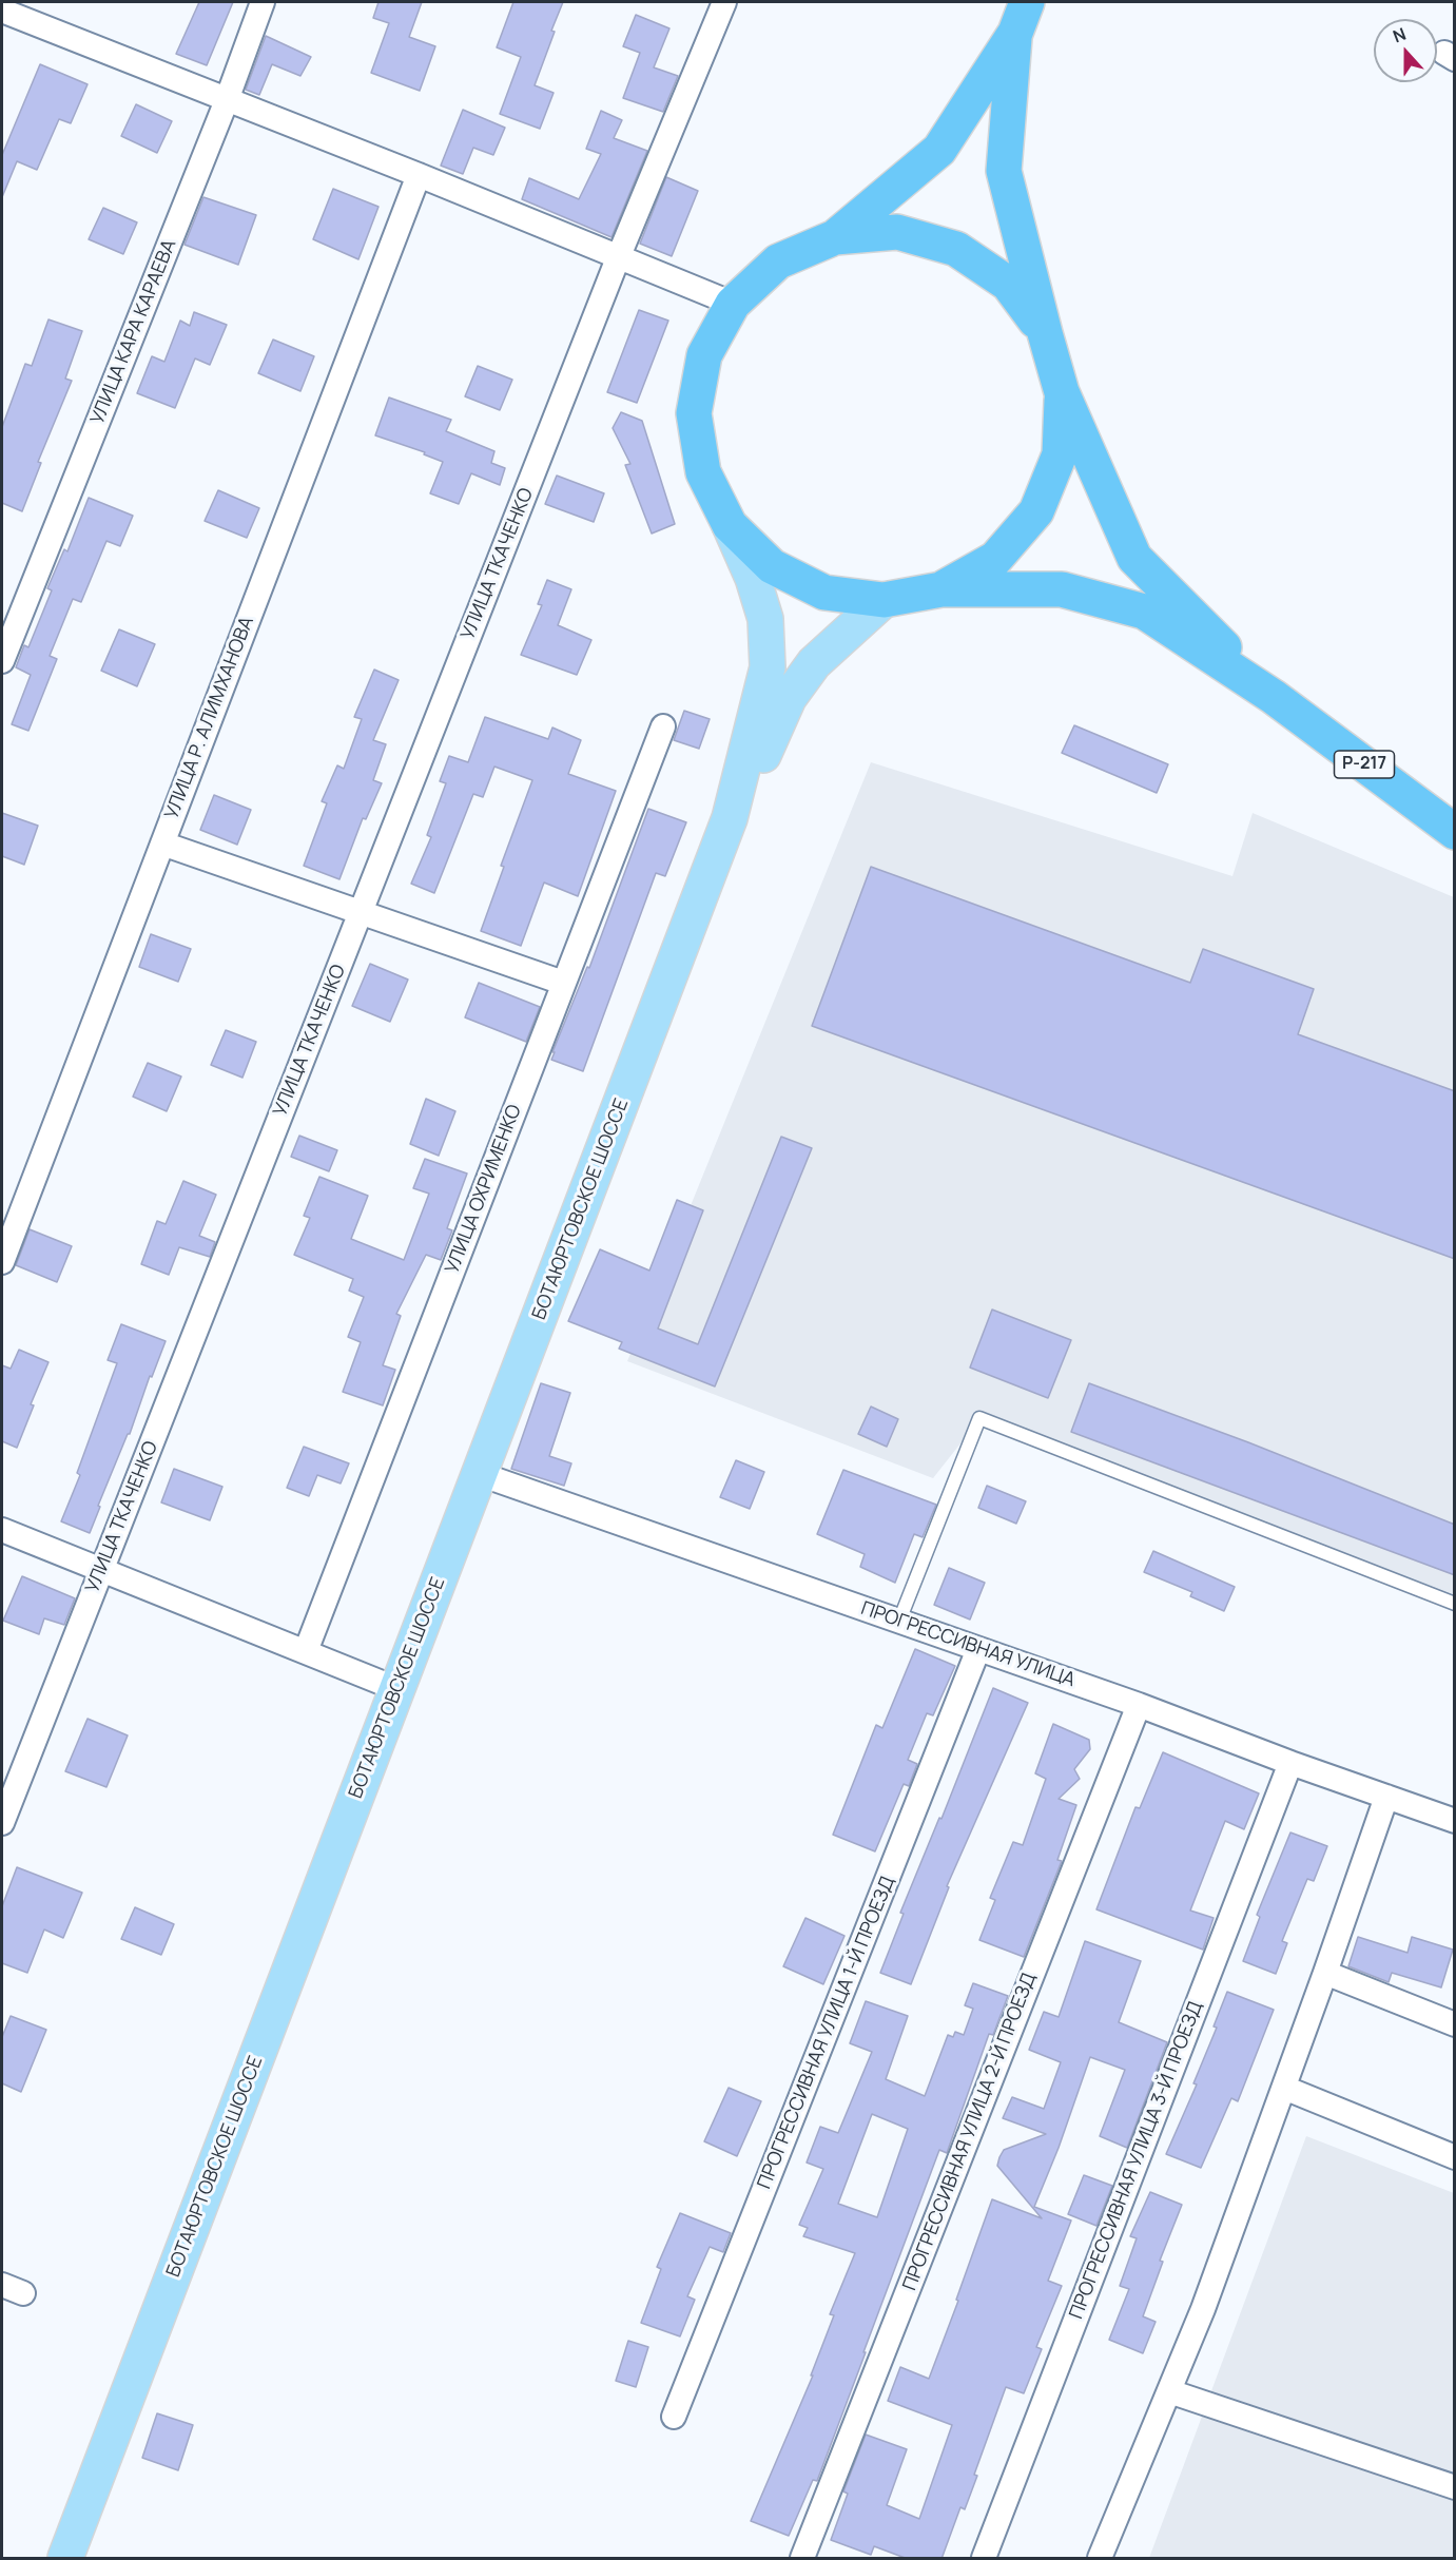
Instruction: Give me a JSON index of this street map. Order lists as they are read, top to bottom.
{
  "streets": {
    "highway": ["Р-217"],
    "main road": ["БОТАЮРТОВСКОЕ ШОССЕ"],
    "street": [
      "УЛИЦА КАРА КАРАЕВА",
      "УЛИЦА ТКАЧЕНКО",
      "УЛИЦА Р. АЛИМХАНОВА",
      "УЛИЦА ОХРИМЕНКО",
      "ПРОГРЕССИВНАЯ УЛИЦА",
      "ПРОГРЕССИВНАЯ УЛИЦА 1-Й ПРОЕЗД",
      "ПРОГРЕССИВНАЯ УЛИЦА 2-Й ПРОЕЗД",
      "ПРОГРЕССИВНАЯ УЛИЦА 3-Й ПРОЕЗД"
    ]
  },
  "crossings": [
    ["БОТАЮРТОВСКОЕ ШОССЕ", "ПРОГРЕССИВНАЯ УЛИЦА"],
    ["ПРОГРЕССИВНАЯ УЛИЦА", "ПРОГРЕССИВНАЯ УЛИЦА 1-Й ПРОЕЗД"],
    ["ПРОГРЕССИВНАЯ УЛИЦА", "ПРОГРЕССИВНАЯ УЛИЦА 2-Й ПРОЕЗД"],
    ["ПРОГРЕССИВНАЯ УЛИЦА", "ПРОГРЕССИВНАЯ УЛИЦА 3-Й ПРОЕЗД"]
  ],
  "north": "top"
}
